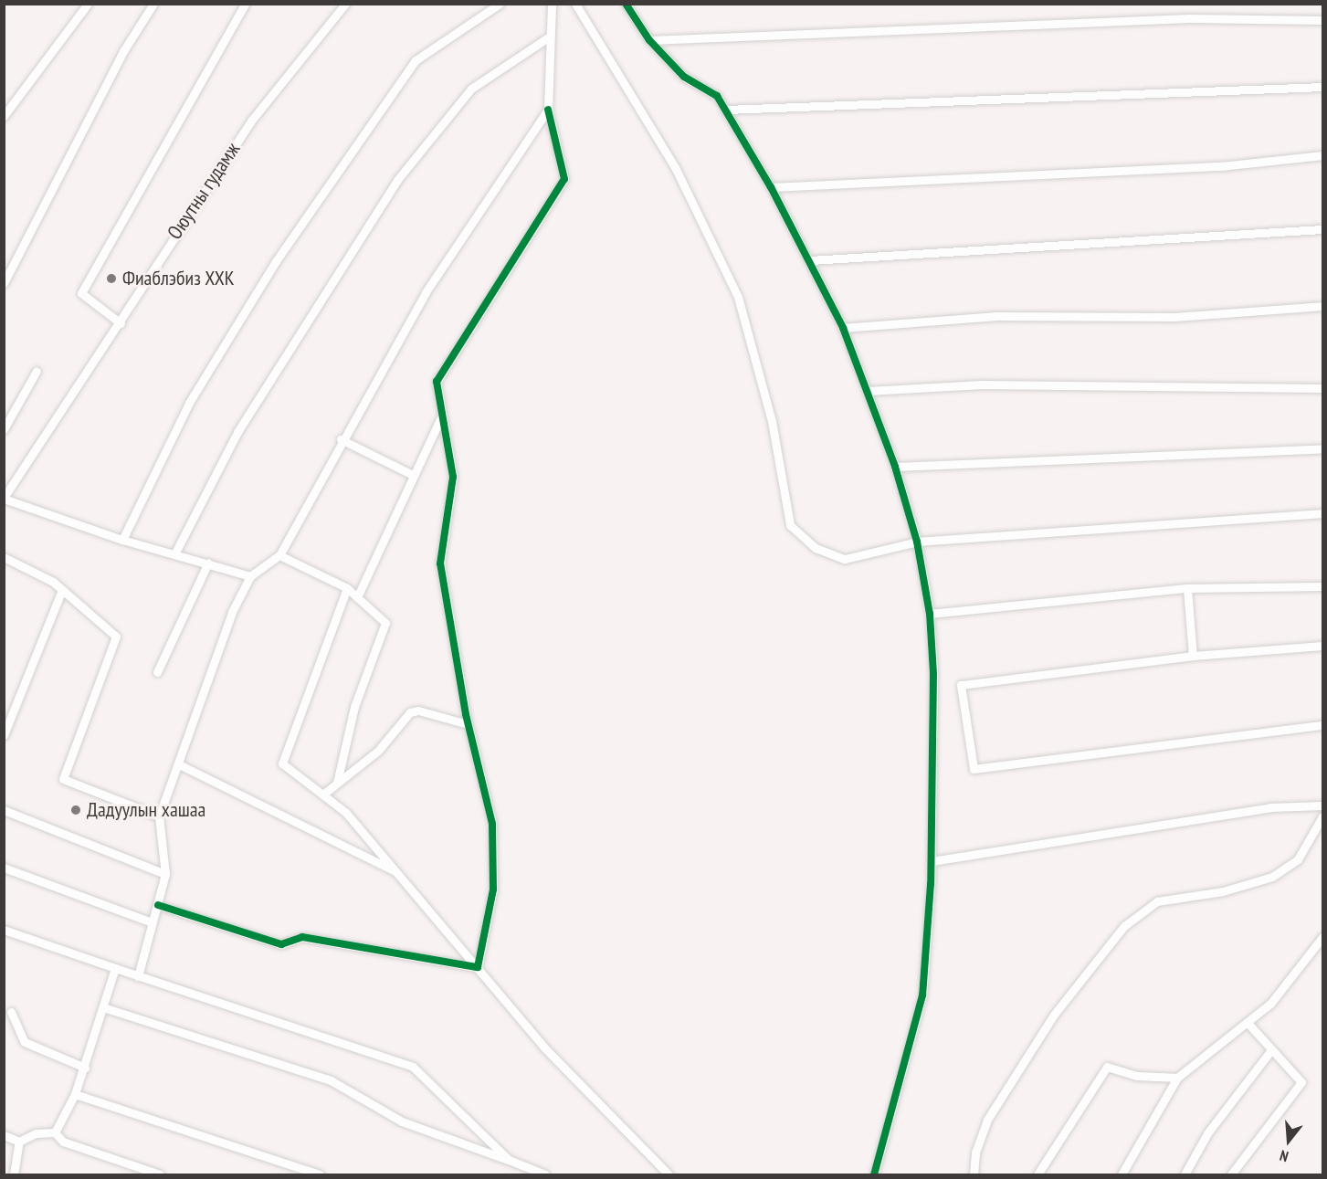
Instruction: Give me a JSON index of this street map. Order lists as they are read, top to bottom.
{
  "streets": {
    "street": ["Оюутны гудамж"]
  },
  "places": ["Фиаблэбиз ХХК", "Дадуулын хашаа"],
  "north": "bottom"
}
